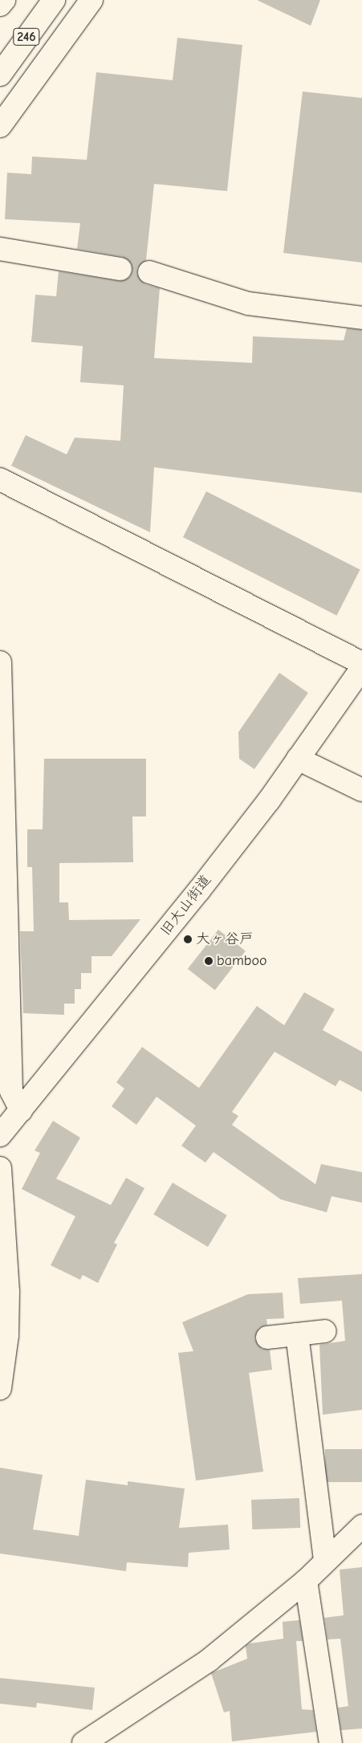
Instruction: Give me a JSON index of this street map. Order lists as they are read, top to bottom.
{
  "streets": {
    "main road": ["246", "旧大山街道"]
  },
  "places": ["大ヶ谷戸", "bamboo"]
}
